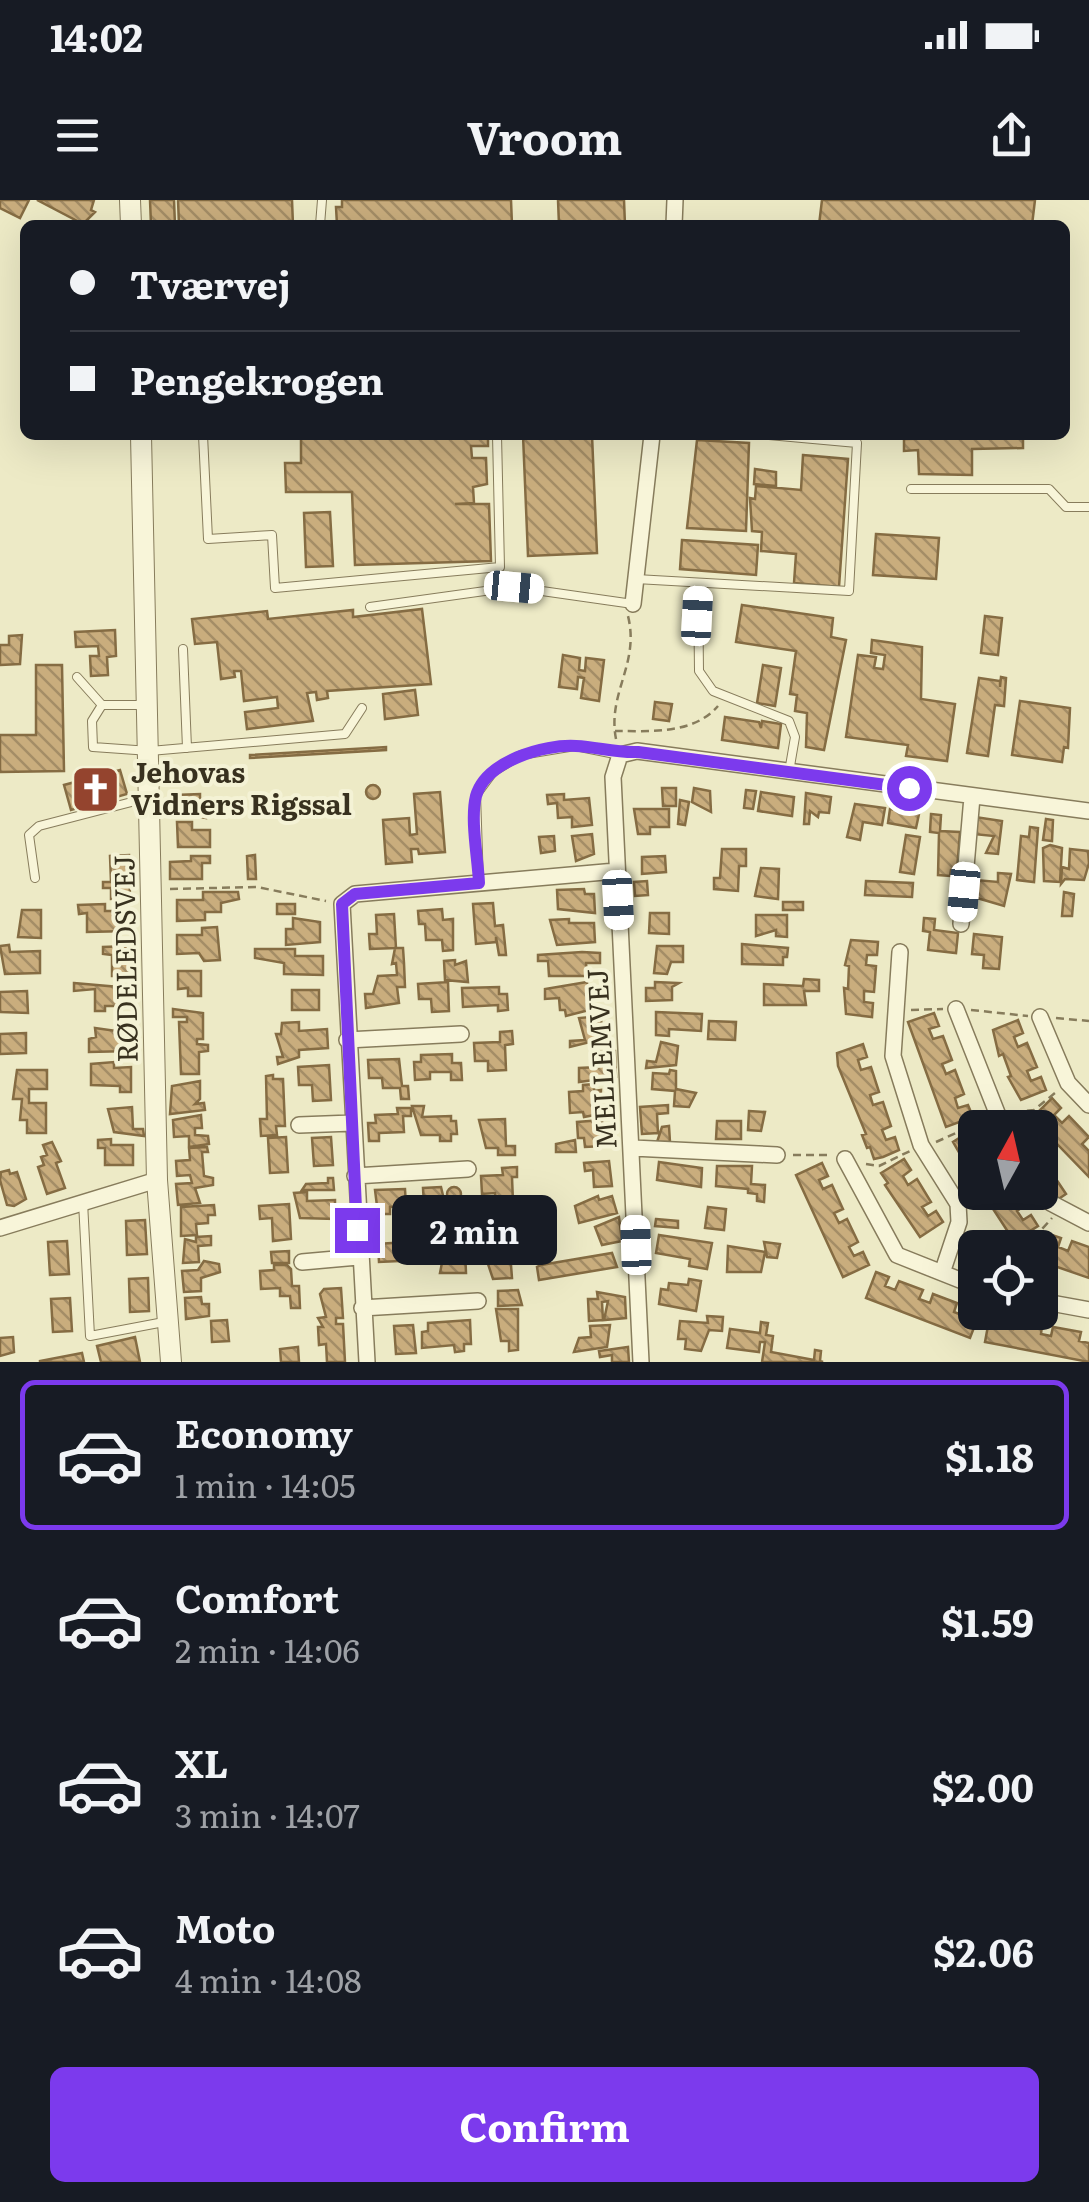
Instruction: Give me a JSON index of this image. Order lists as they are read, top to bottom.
{
  "streets": {
    "street": ["RØDELEDSVEJ", "MELLEMVEJ"]
  },
  "places": {
    "church": ["Jehovas Vidners Rigssal"]
  },
  "north": "top",
  "page": {
    "status": "14:02",
    "header": "Vroom",
    "banner": ["Tværvej", "Pengekrogen"],
    "bubble": "2 min",
    "list": [
      {
        "name": "Economy",
        "note": "1 min · 14:05",
        "value": "$1.18"
      },
      {
        "name": "Comfort",
        "note": "2 min · 14:06",
        "value": "$1.59"
      },
      {
        "name": "XL",
        "note": "3 min · 14:07",
        "value": "$2.00"
      },
      {
        "name": "Moto",
        "note": "4 min · 14:08",
        "value": "$2.06"
      }
    ],
    "buttons": "Confirm"
  }
}
